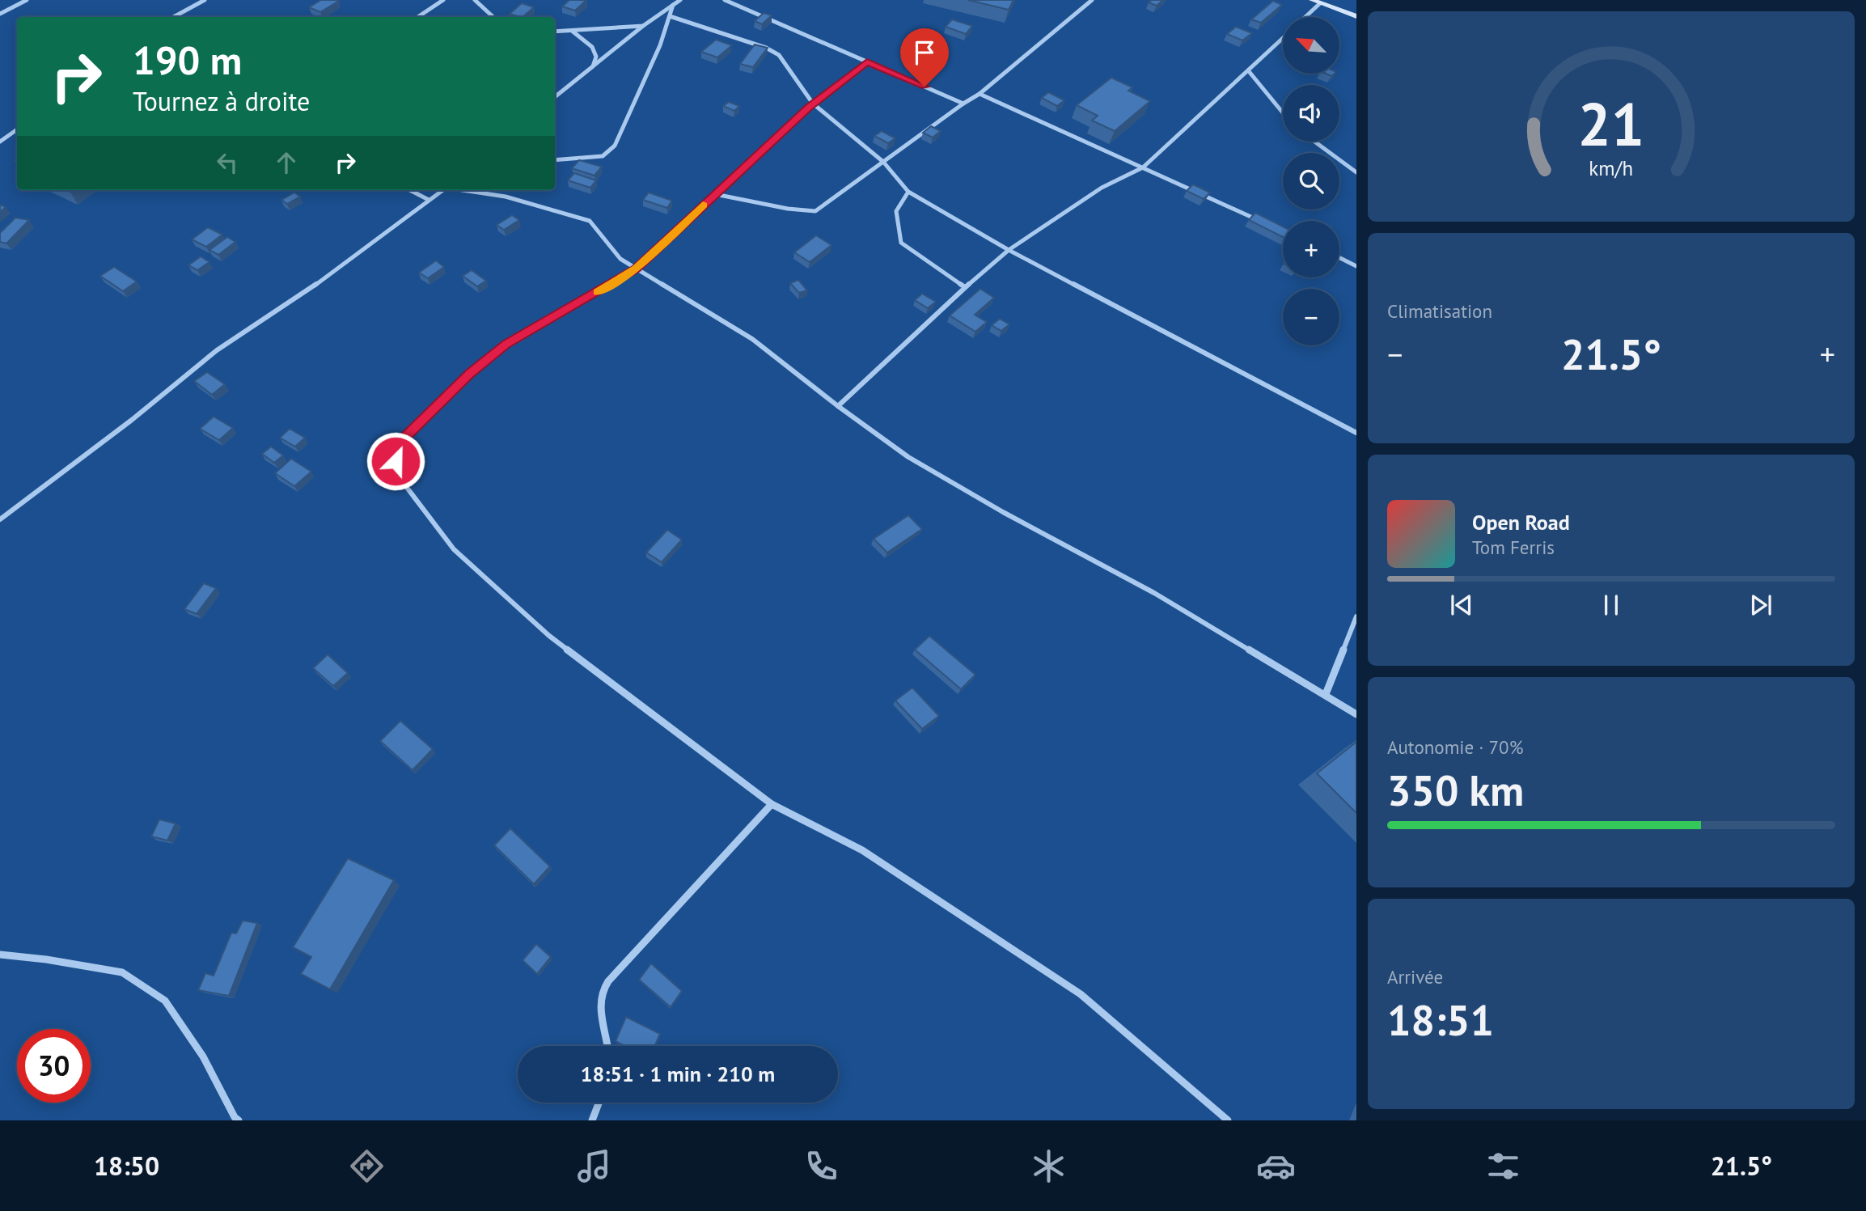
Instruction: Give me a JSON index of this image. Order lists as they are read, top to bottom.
{
  "north": "top left",
  "page": {
    "map_buttons": ["+", "−"],
    "turn": ["190 m", "Tournez à droite"],
    "tile": [
      "Climatisation",
      ["Autonomie · 70%", "350 km"],
      ["Arrivée", "18:51"]
    ],
    "heat": ["−", "21.5°", "+"],
    "song": ["Open Road", "Tom Ferris"],
    "limit": "30",
    "trip": "18:51 · 1 min · 210 m",
    "tabs": ["18:50", "21.5°"],
    "gauge": ["21", "km/h"]
  }
}
